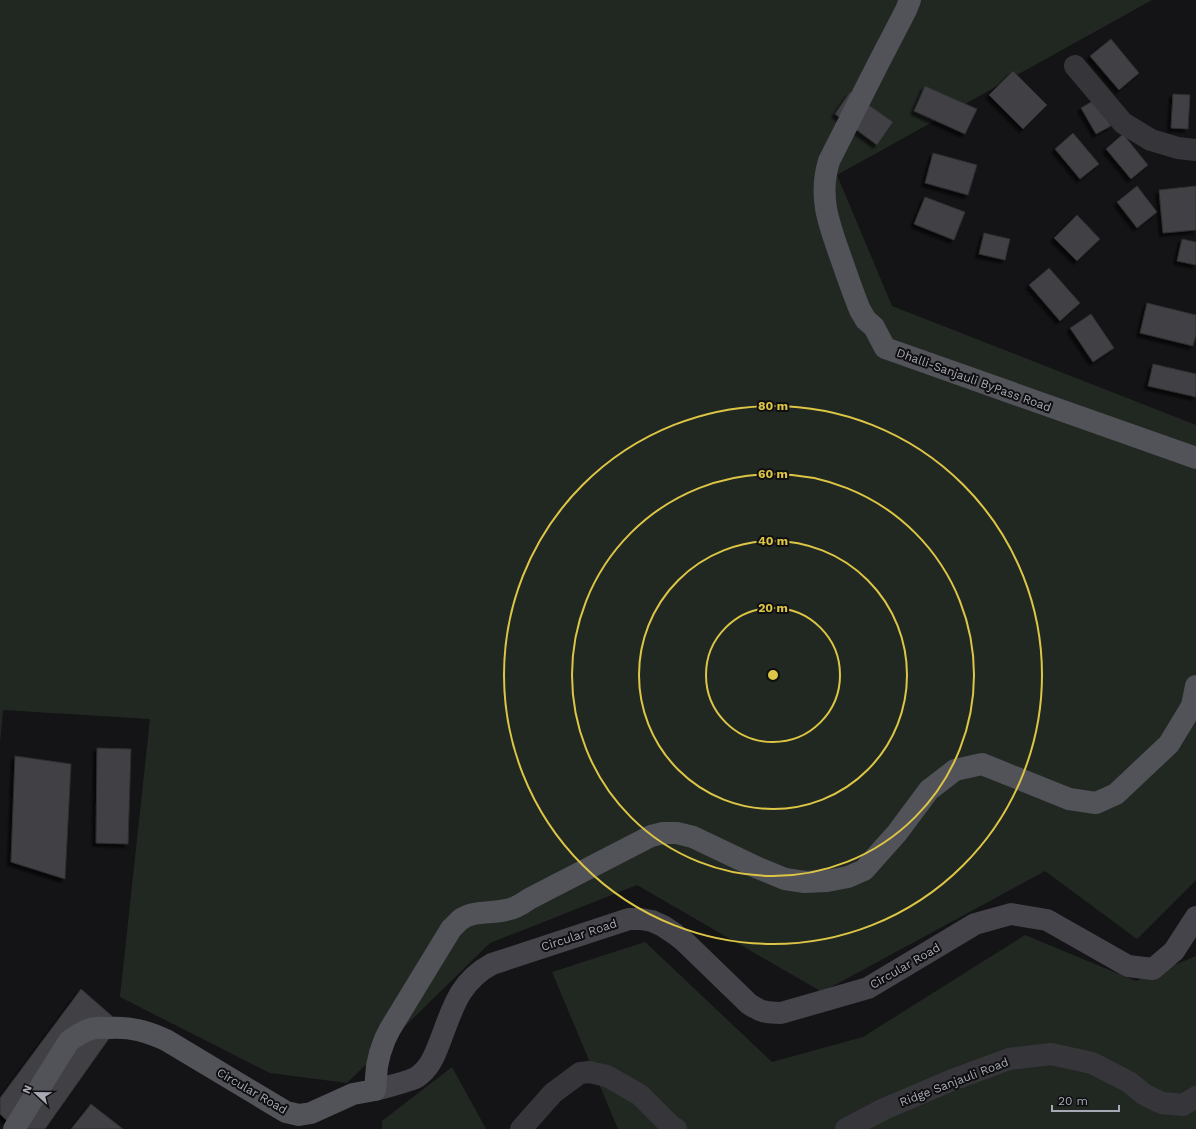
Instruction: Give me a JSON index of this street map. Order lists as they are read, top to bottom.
{
  "streets": {
    "main road": ["Dhalli-Sanjauli ByPass Road", "Circular Road"],
    "street": ["Ridge Sanjauli Road"]
  },
  "scale_bar": "20 m",
  "north": "left",
  "rings": [
    "80 m",
    "60 m",
    "40 m",
    "20 m"
  ]
}
